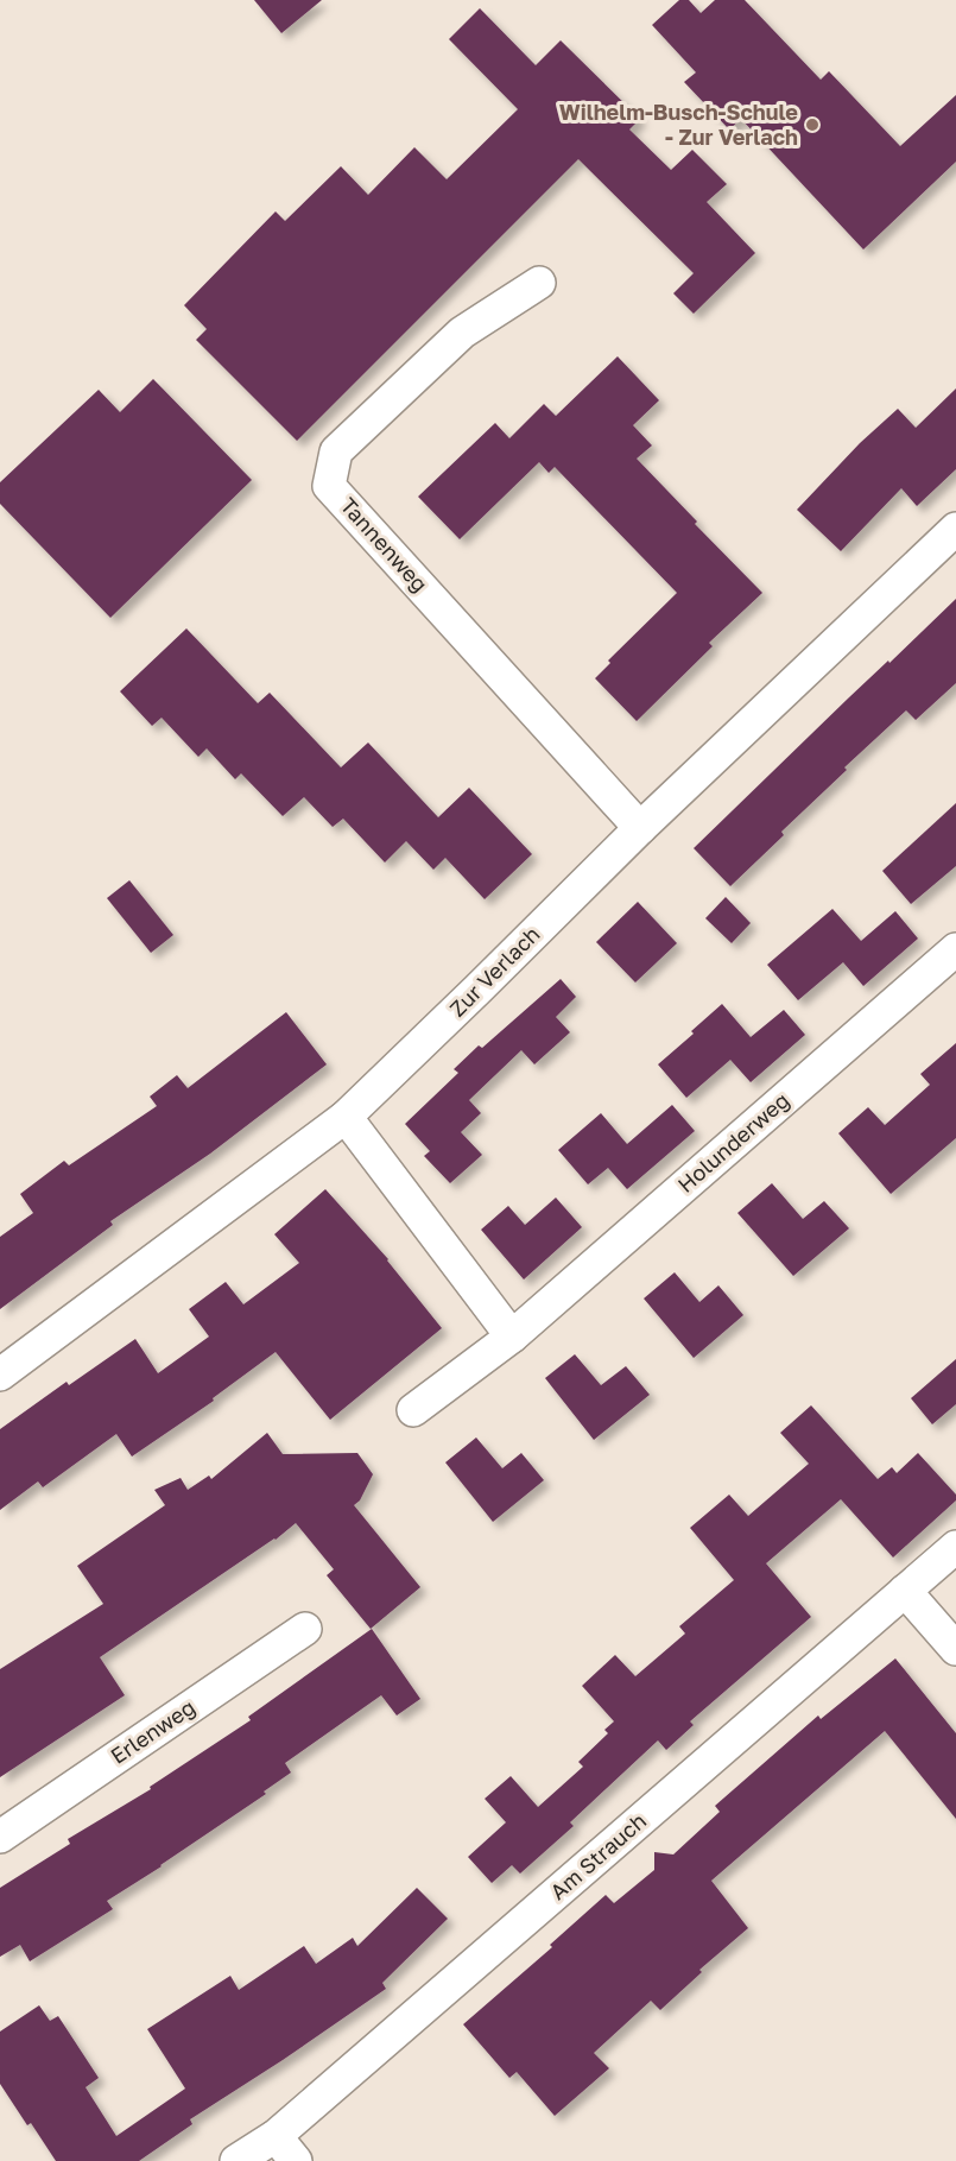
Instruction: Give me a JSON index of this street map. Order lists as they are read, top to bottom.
{
  "streets": {
    "street": [
      "Tannenweg",
      "Zur Verlach",
      "Holunderweg",
      "Erlenweg",
      "Am Strauch"
    ]
  },
  "crossings": [
    ["Tannenweg", "Zur Verlach"]
  ],
  "places": ["Wilhelm-Busch-Schule - Zur Verlach"]
}
